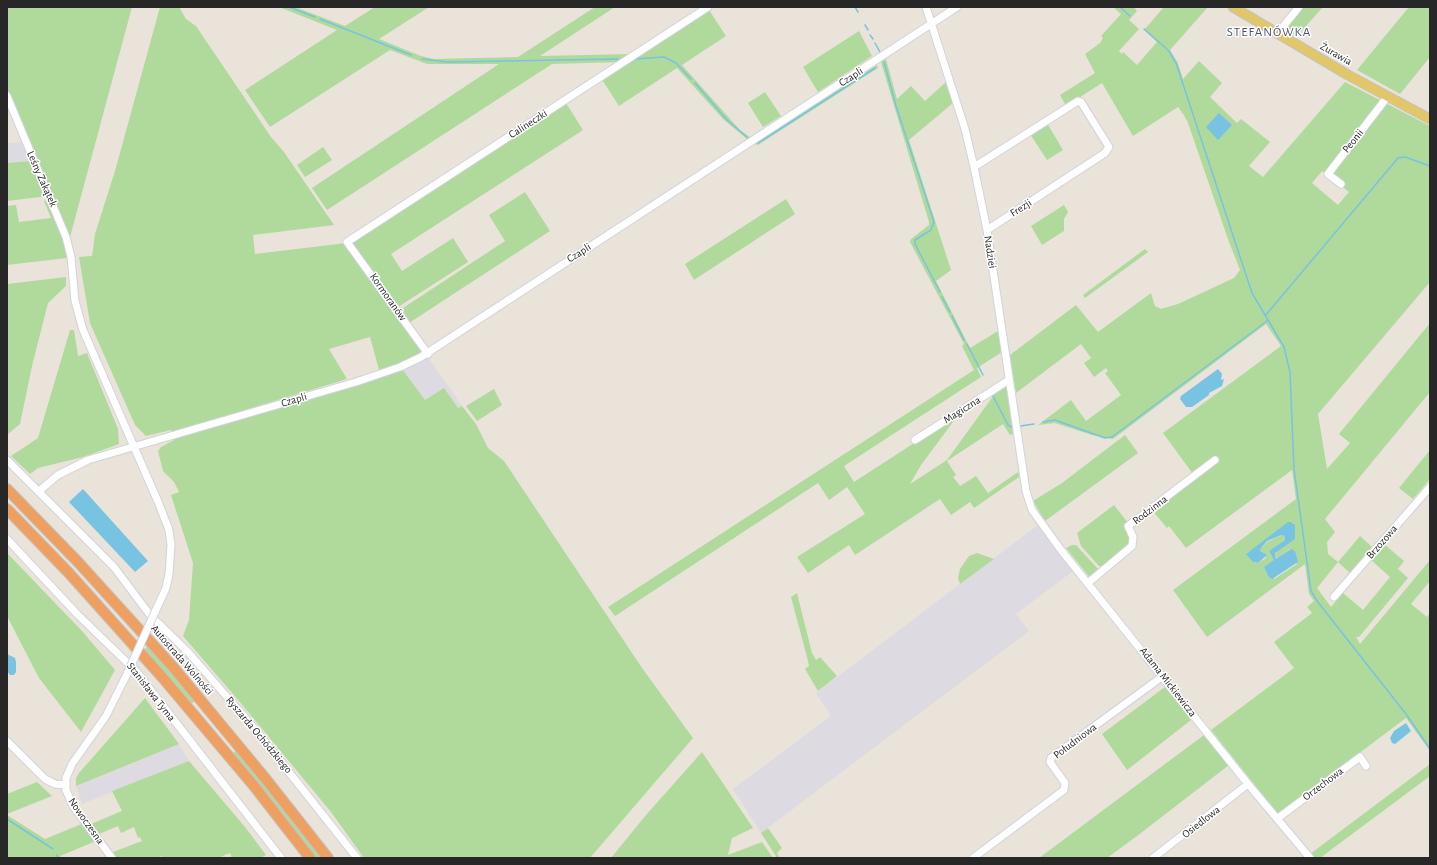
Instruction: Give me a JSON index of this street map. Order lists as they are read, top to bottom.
{
  "streets": {
    "highway": ["Autostrada Wolności"],
    "main road": ["Żurawia"],
    "street": [
      "Czapli",
      "Calineczki",
      "Peonii",
      "Leśny Zakątek",
      "Frezji",
      "Nadziei",
      "Kormoranów",
      "Magiczna",
      "Rodzinna",
      "Brzozowa",
      "Adama Mickiewicza",
      "Stanisława Tyma",
      "Ryszarda Ochódzkiego",
      "Południowa",
      "Orzechowa",
      "Nowoczesna",
      "Osiedlowa"
    ]
  },
  "crossings": [
    ["Żurawia", "Peonii"],
    ["Czapli", "Leśny Zakątek"],
    ["Czapli", "Nadziei"],
    ["Czapli", "Kormoranów"],
    ["Czapli", "Ryszarda Ochódzkiego"],
    ["Calineczki", "Kormoranów"],
    ["Leśny Zakątek", "Nowoczesna"],
    ["Frezji", "Nadziei"],
    ["Nadziei", "Magiczna"],
    ["Nadziei", "Adama Mickiewicza"],
    ["Rodzinna", "Adama Mickiewicza"],
    ["Adama Mickiewicza", "Południowa"],
    ["Adama Mickiewicza", "Orzechowa"],
    ["Adama Mickiewicza", "Osiedlowa"]
  ],
  "districts": ["STEFANÓWKA"]
}
